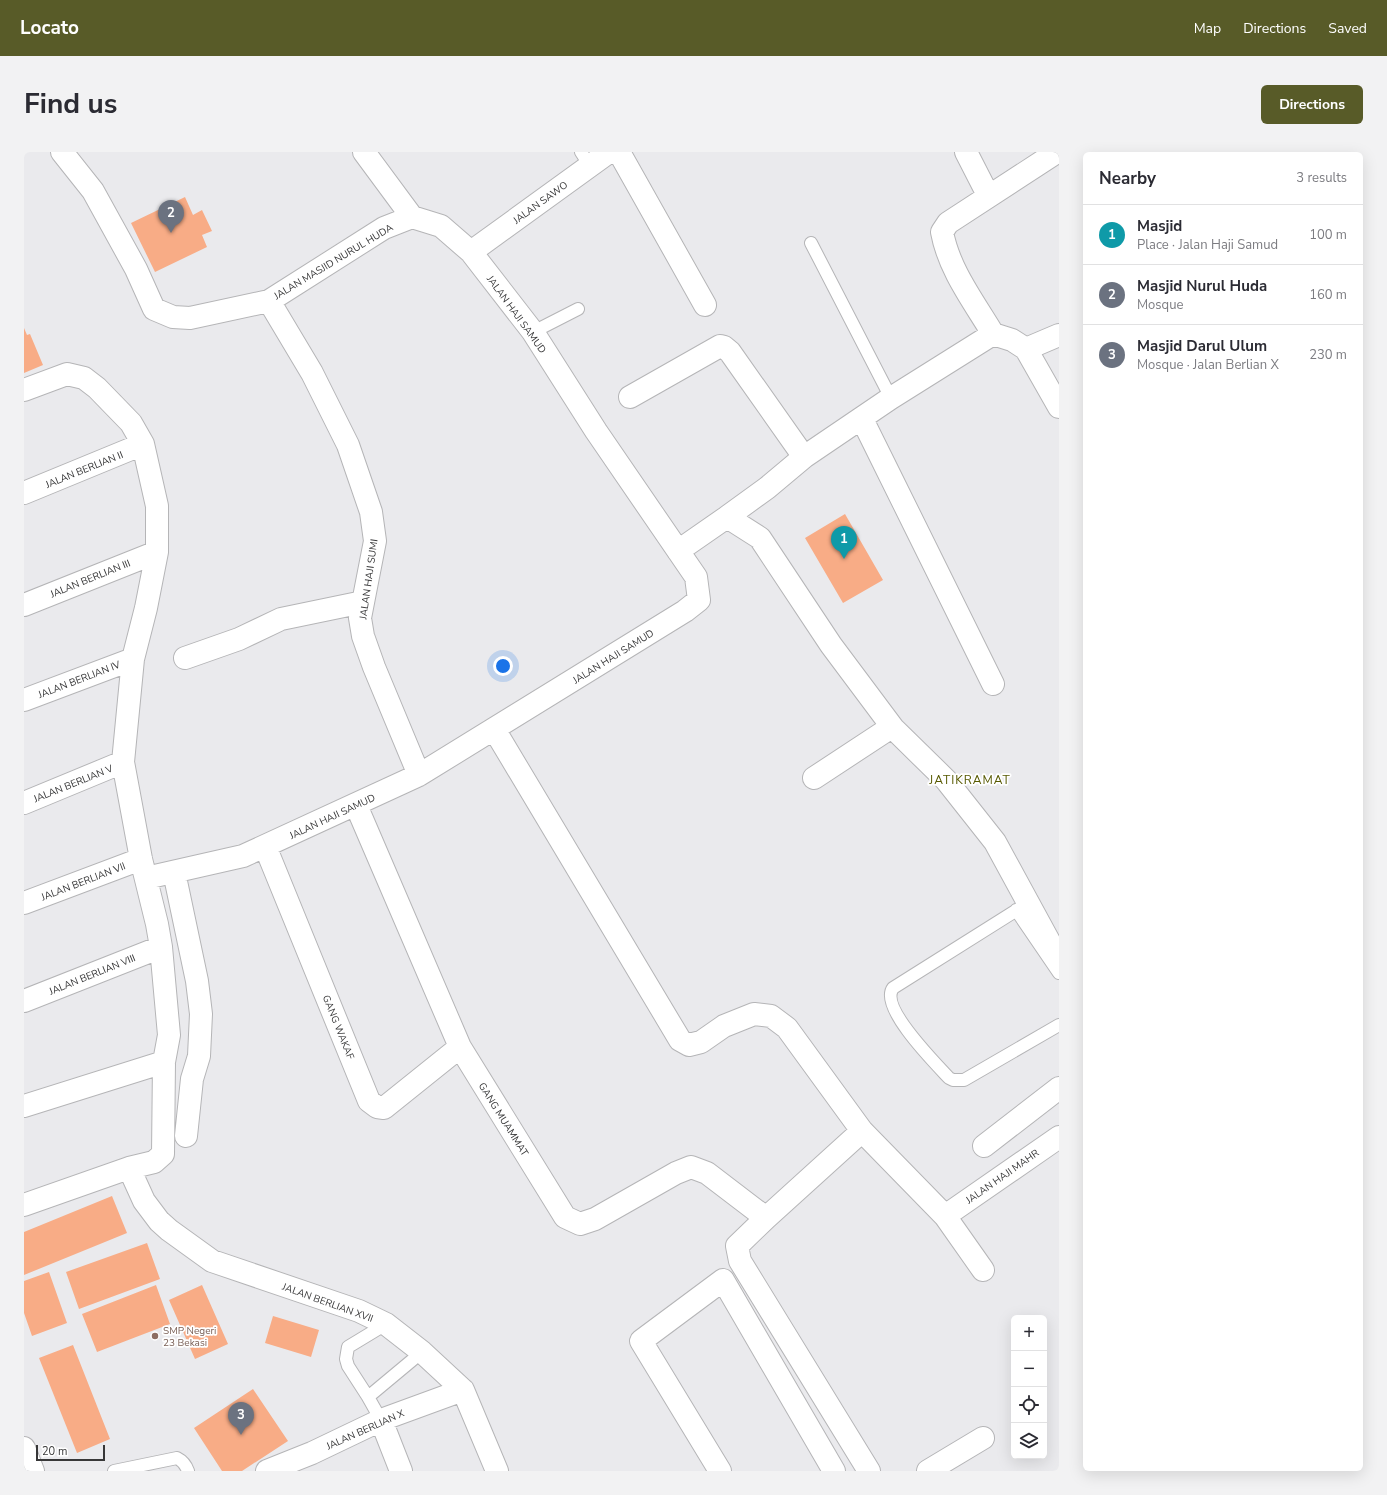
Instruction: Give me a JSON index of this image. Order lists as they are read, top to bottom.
{
  "streets": {
    "street": [
      "JALAN SAWO",
      "JALAN MASJID NURUL HUDA",
      "JALAN HAJI SAMUD",
      "JALAN BERLIAN II",
      "JALAN BERLIAN III",
      "JALAN HAJI SUMI",
      "JALAN BERLIAN IV",
      "JALAN BERLIAN V",
      "JALAN BERLIAN VII",
      "JALAN BERLIAN VIII",
      "GANG WAKAF",
      "GANG MUAMMAT",
      "JALAN HAJI MAHR",
      "JALAN BERLIAN XVII",
      "JALAN BERLIAN X"
    ]
  },
  "crossings": [
    ["JALAN SAWO", "JALAN HAJI SAMUD"],
    ["JALAN MASJID NURUL HUDA", "JALAN HAJI SUMI"],
    ["JALAN HAJI SAMUD", "JALAN HAJI SUMI"],
    ["JALAN HAJI SAMUD", "JALAN BERLIAN VII"],
    ["JALAN HAJI SAMUD", "GANG WAKAF"],
    ["JALAN HAJI SAMUD", "GANG MUAMMAT"],
    ["GANG WAKAF", "GANG MUAMMAT"],
    ["JALAN BERLIAN XVII", "JALAN BERLIAN X"]
  ],
  "districts": ["JATIKRAMAT"],
  "places": ["SMP Negeri 23 Bekasi"],
  "scale_bar": "20 m",
  "page": {
    "header": "Locato",
    "nav": ["Map", "Directions", "Saved"],
    "title": "Find us",
    "buttons": "Directions",
    "heading": ["Nearby", "3 results"],
    "pins": ["2", "1", "3"],
    "list": [
      {
        "mark": "1",
        "name": "Masjid",
        "note": "Place · Jalan Haji Samud",
        "value": "100 m"
      },
      {
        "mark": "2",
        "name": "Masjid Nurul Huda",
        "note": "Mosque",
        "value": "160 m"
      },
      {
        "mark": "3",
        "name": "Masjid Darul Ulum",
        "note": "Mosque · Jalan Berlian X",
        "value": "230 m"
      }
    ],
    "map_buttons": ["+", "−"],
    "scale": "20 m"
  }
}
